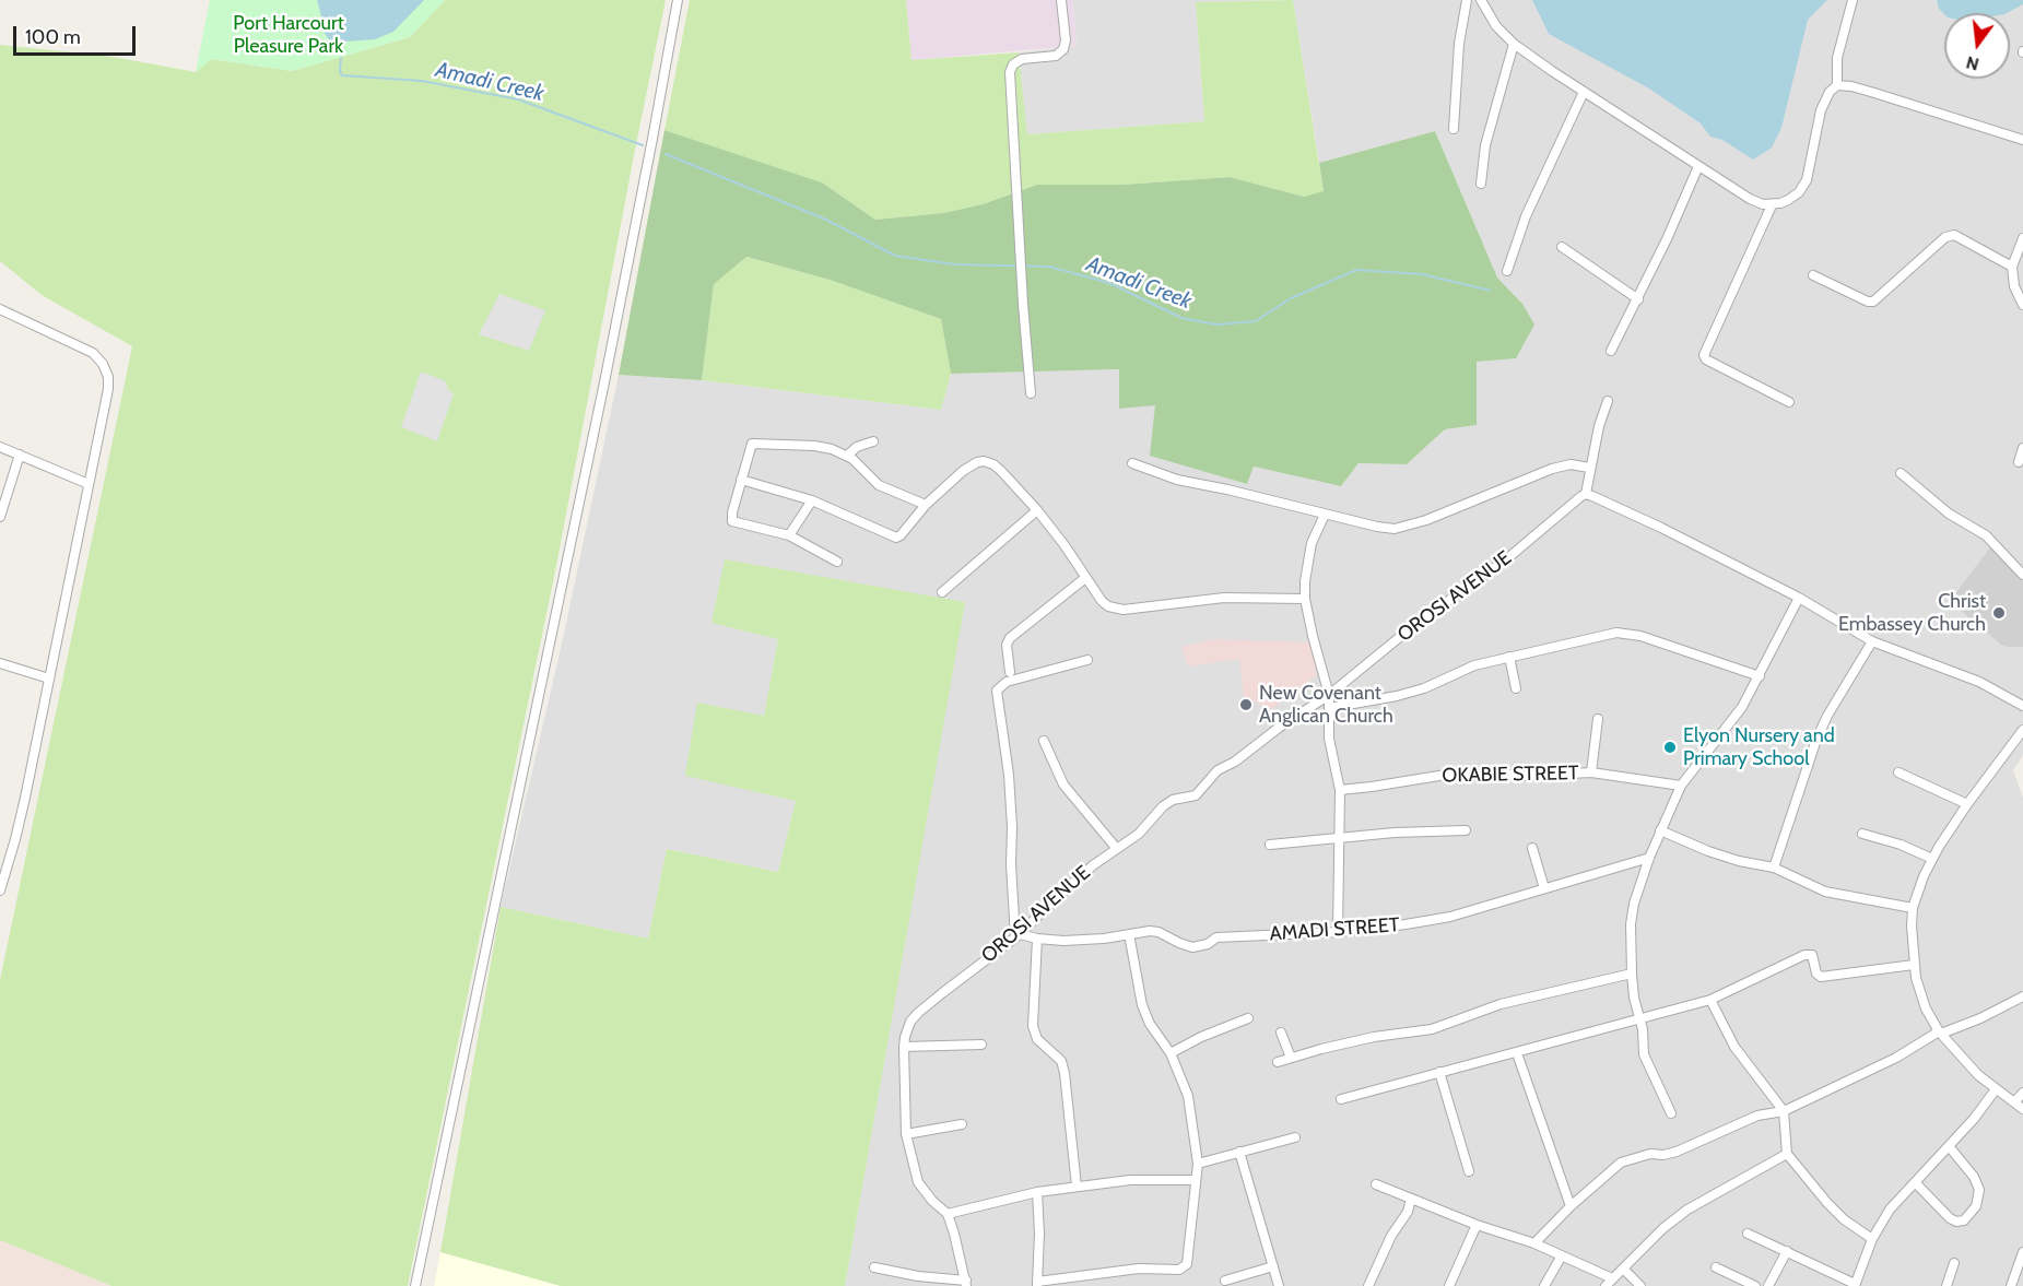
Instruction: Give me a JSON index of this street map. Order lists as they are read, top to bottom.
{
  "streets": {
    "street": ["OROSI AVENUE", "OKABIE STREET", "AMADI STREET"]
  },
  "crossings": [
    ["OROSI AVENUE", "AMADI STREET"]
  ],
  "water": ["Amadi Creek"],
  "parks": ["Port Harcourt Pleasure Park"],
  "places": ["Christ Embassey Church", "New Covenant Anglican Church", "Elyon Nursery and Primary School"],
  "scale_bar": "100 m",
  "north": "bottom"
}
